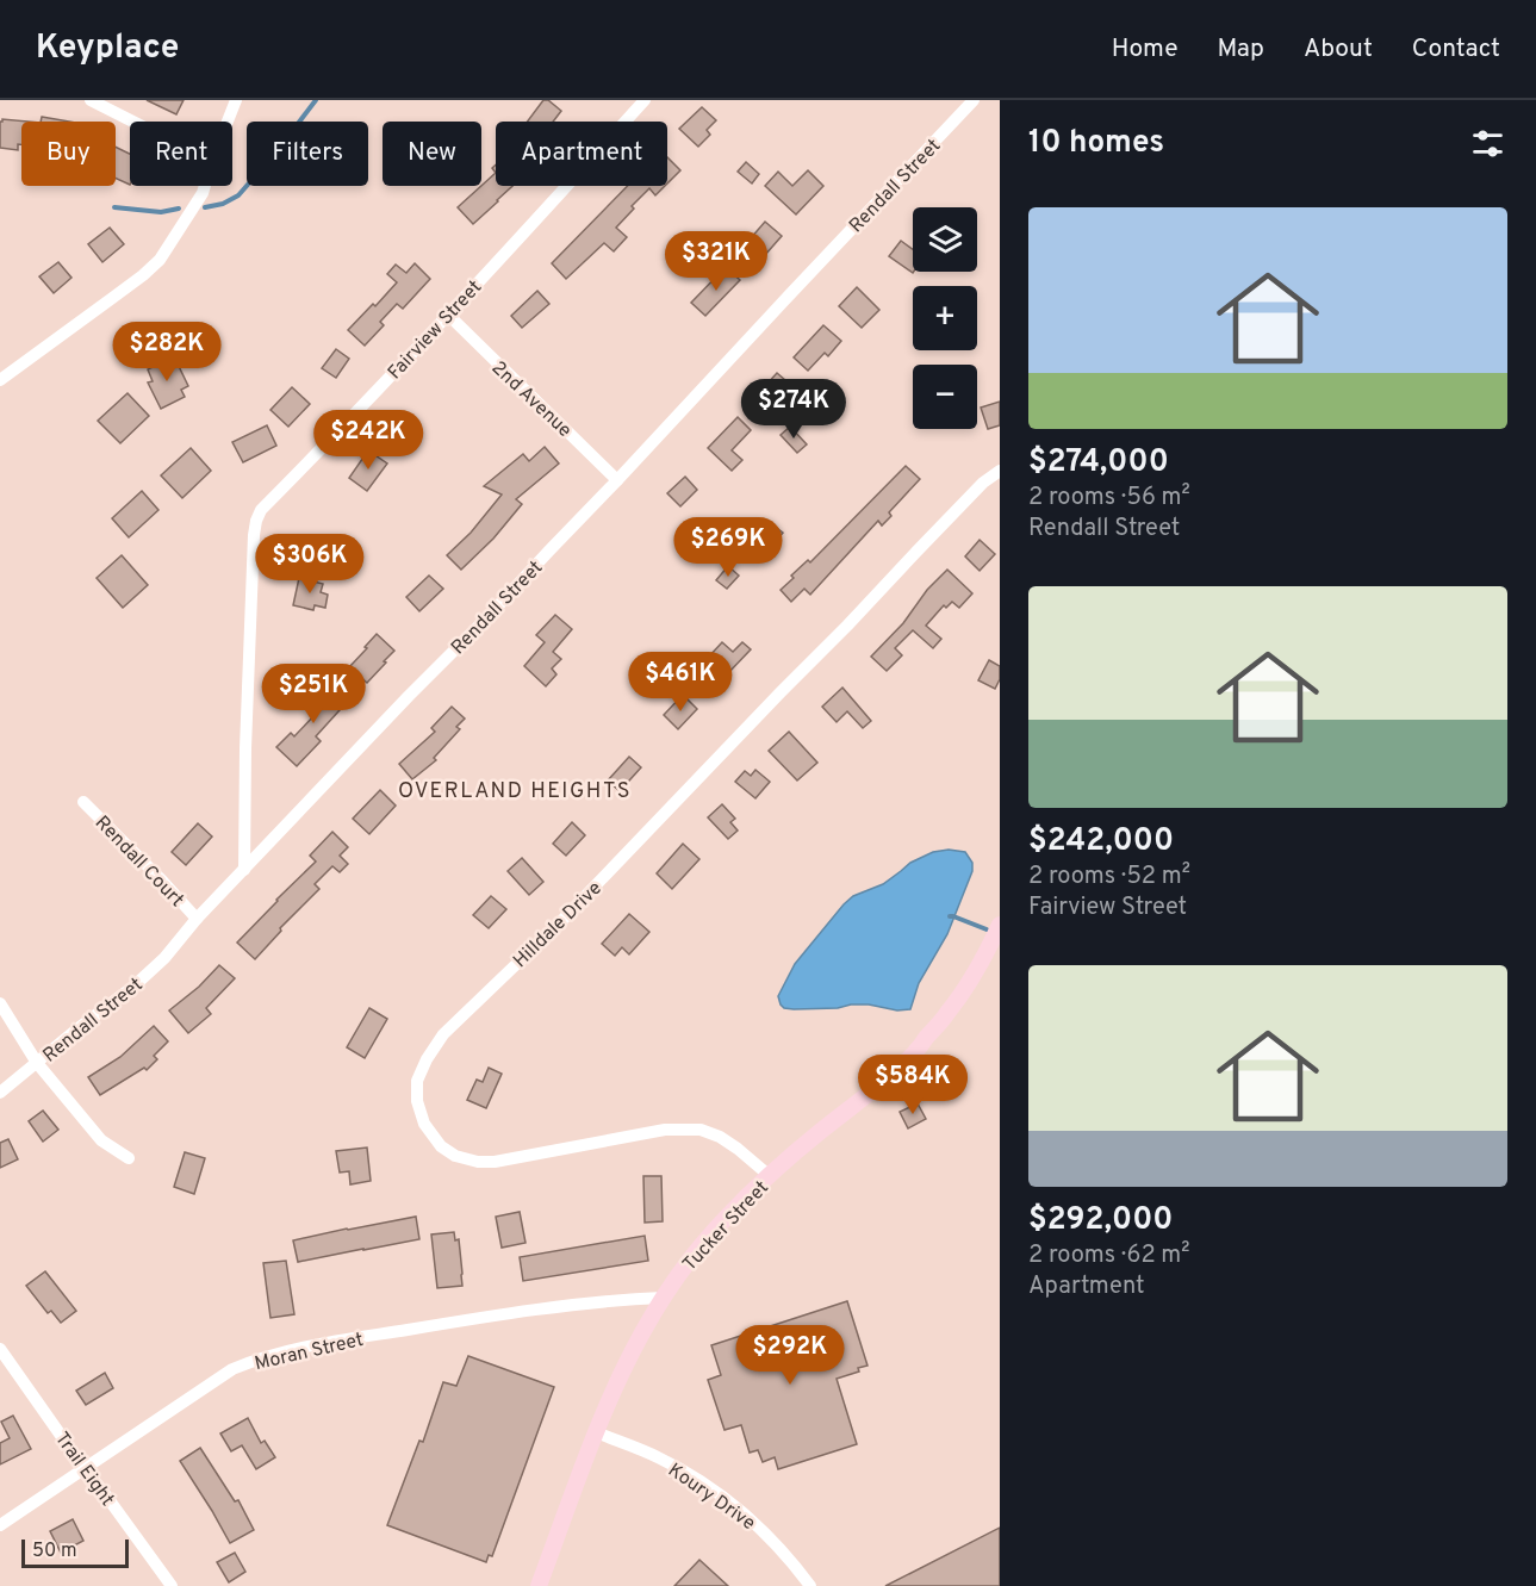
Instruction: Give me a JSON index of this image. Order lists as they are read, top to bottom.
{
  "streets": {
    "street": [
      "Rendall Street",
      "Fairview Street",
      "2nd Avenue",
      "Rendall Court",
      "Hilldale Drive",
      "Tucker Street",
      "Moran Street",
      "Trail Eight",
      "Koury Drive"
    ]
  },
  "crossings": [
    ["Rendall Street", "Fairview Street"],
    ["Rendall Street", "2nd Avenue"],
    ["Rendall Street", "Rendall Court"],
    ["Fairview Street", "2nd Avenue"],
    ["Hilldale Drive", "Tucker Street"],
    ["Tucker Street", "Moran Street"],
    ["Tucker Street", "Koury Drive"],
    ["Moran Street", "Trail Eight"]
  ],
  "districts": ["OVERLAND HEIGHTS"],
  "scale_bar": "50 m",
  "page": {
    "header": "Keyplace",
    "nav": [
      "Home",
      "Map",
      "About",
      "Contact"
    ],
    "heading": "10 homes",
    "chip": [
      "Buy",
      "Rent",
      "Filters",
      "New",
      "Apartment"
    ],
    "list": [
      {
        "name": "$274,000",
        "note": "2 rooms · 56 m² · Rendall Street"
      },
      {
        "name": "$242,000",
        "note": "2 rooms · 52 m² · Fairview Street"
      },
      {
        "name": "$292,000",
        "note": "2 rooms · 62 m² · Apartment"
      }
    ],
    "map_buttons": ["+", "−"],
    "price": [
      "$321K",
      "$282K",
      "$274K",
      "$242K",
      "$269K",
      "$306K",
      "$461K",
      "$251K",
      "$584K",
      "$292K"
    ],
    "scale": "50 m"
  }
}
